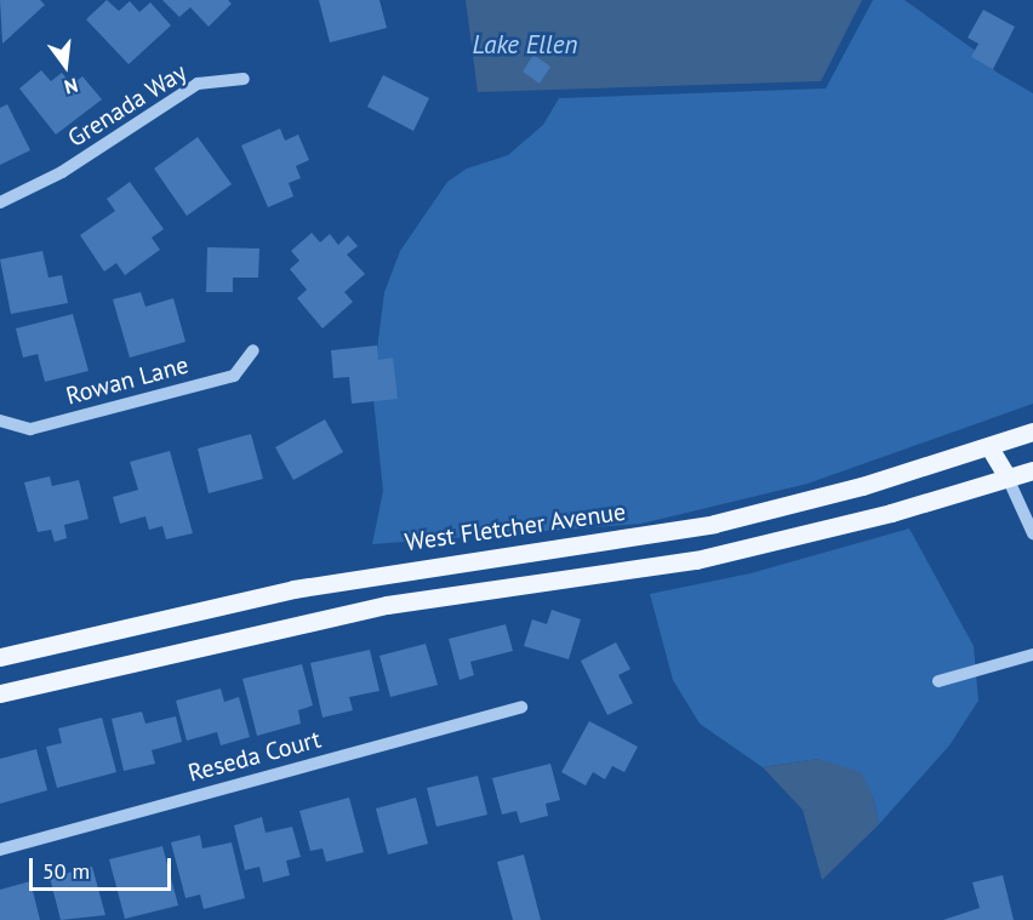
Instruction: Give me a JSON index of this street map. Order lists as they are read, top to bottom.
{
  "streets": {
    "main road": ["West Fletcher Avenue"],
    "street": ["Grenada Way", "Rowan Lane", "Reseda Court"]
  },
  "water": ["Lake Ellen"],
  "scale_bar": "50 m",
  "north": "bottom"
}
